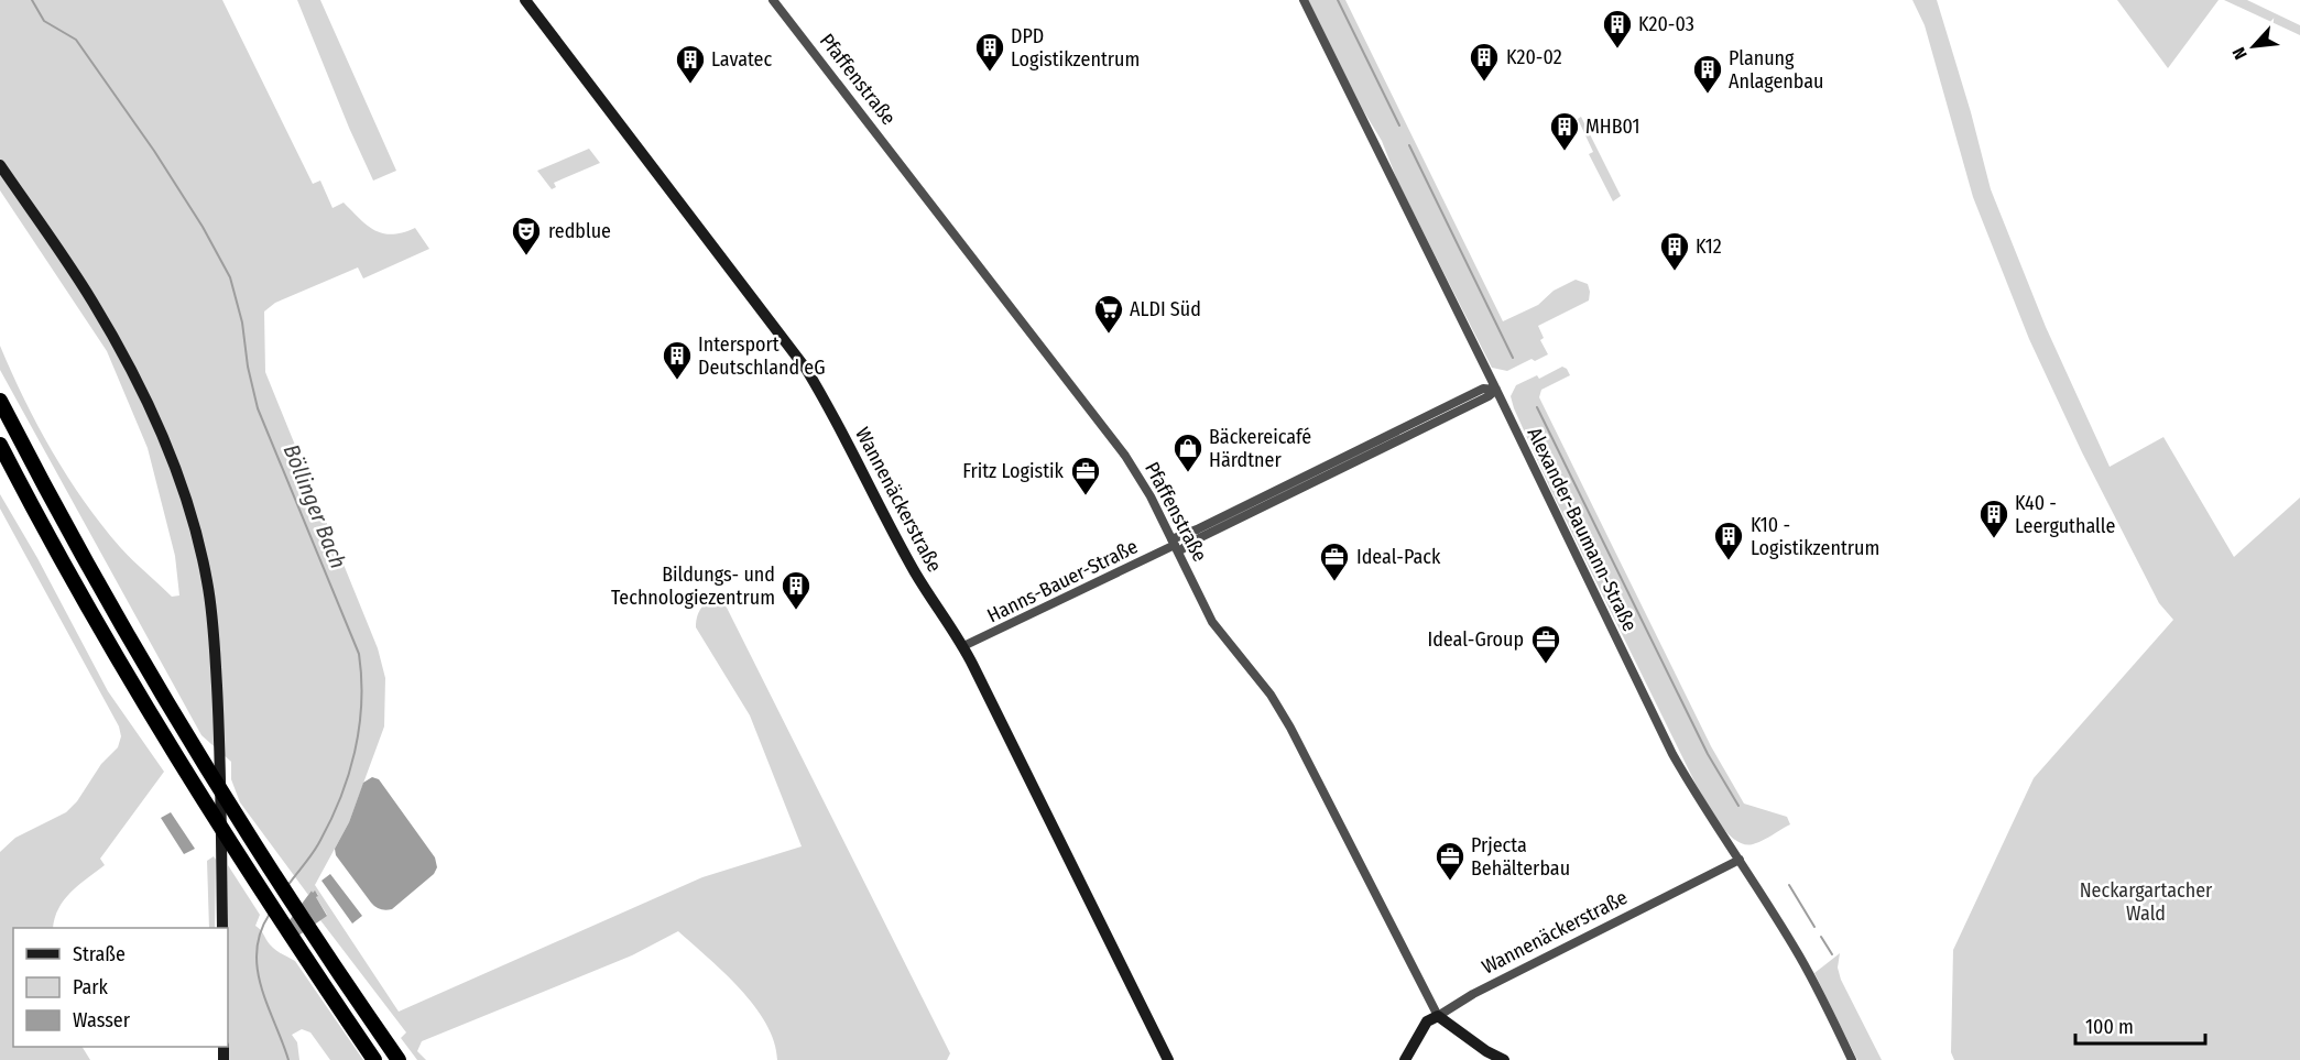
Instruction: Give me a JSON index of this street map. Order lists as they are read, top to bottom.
{
  "streets": {
    "street": [
      "Pfaffenstraße",
      "Wannenäckerstraße",
      "Alexander-Baumann-Straße",
      "Hanns-Bauer-Straße"
    ]
  },
  "crossings": [
    ["Pfaffenstraße", "Wannenäckerstraße"],
    ["Pfaffenstraße", "Hanns-Bauer-Straße"],
    ["Wannenäckerstraße", "Alexander-Baumann-Straße"],
    ["Wannenäckerstraße", "Hanns-Bauer-Straße"],
    ["Alexander-Baumann-Straße", "Hanns-Bauer-Straße"]
  ],
  "water": ["Böllinger Bach"],
  "parks": ["Neckargartacher Wald"],
  "places": {
    "building": [
      "K20-03",
      "DPD Logistikzentrum",
      "K20-02",
      "Lavatec",
      "Planung Anlagenbau",
      "MHB01",
      "K12",
      "Intersport Deutschland eG",
      "K40 - Leerguthalle",
      "K10 - Logistikzentrum",
      "Bildungs- und Technologiezentrum"
    ],
    "theatre": ["redblue"],
    "supermarket": ["ALDI Süd"],
    "shop": ["Bäckereicafé Härdtner"],
    "office": [
      "Fritz Logistik",
      "Ideal-Pack",
      "Ideal-Group",
      "Prjecta Behälterbau"
    ]
  },
  "legend": ["Straße", "Park", "Wasser"],
  "scale_bar": "100 m",
  "north": "bottom left"
}
